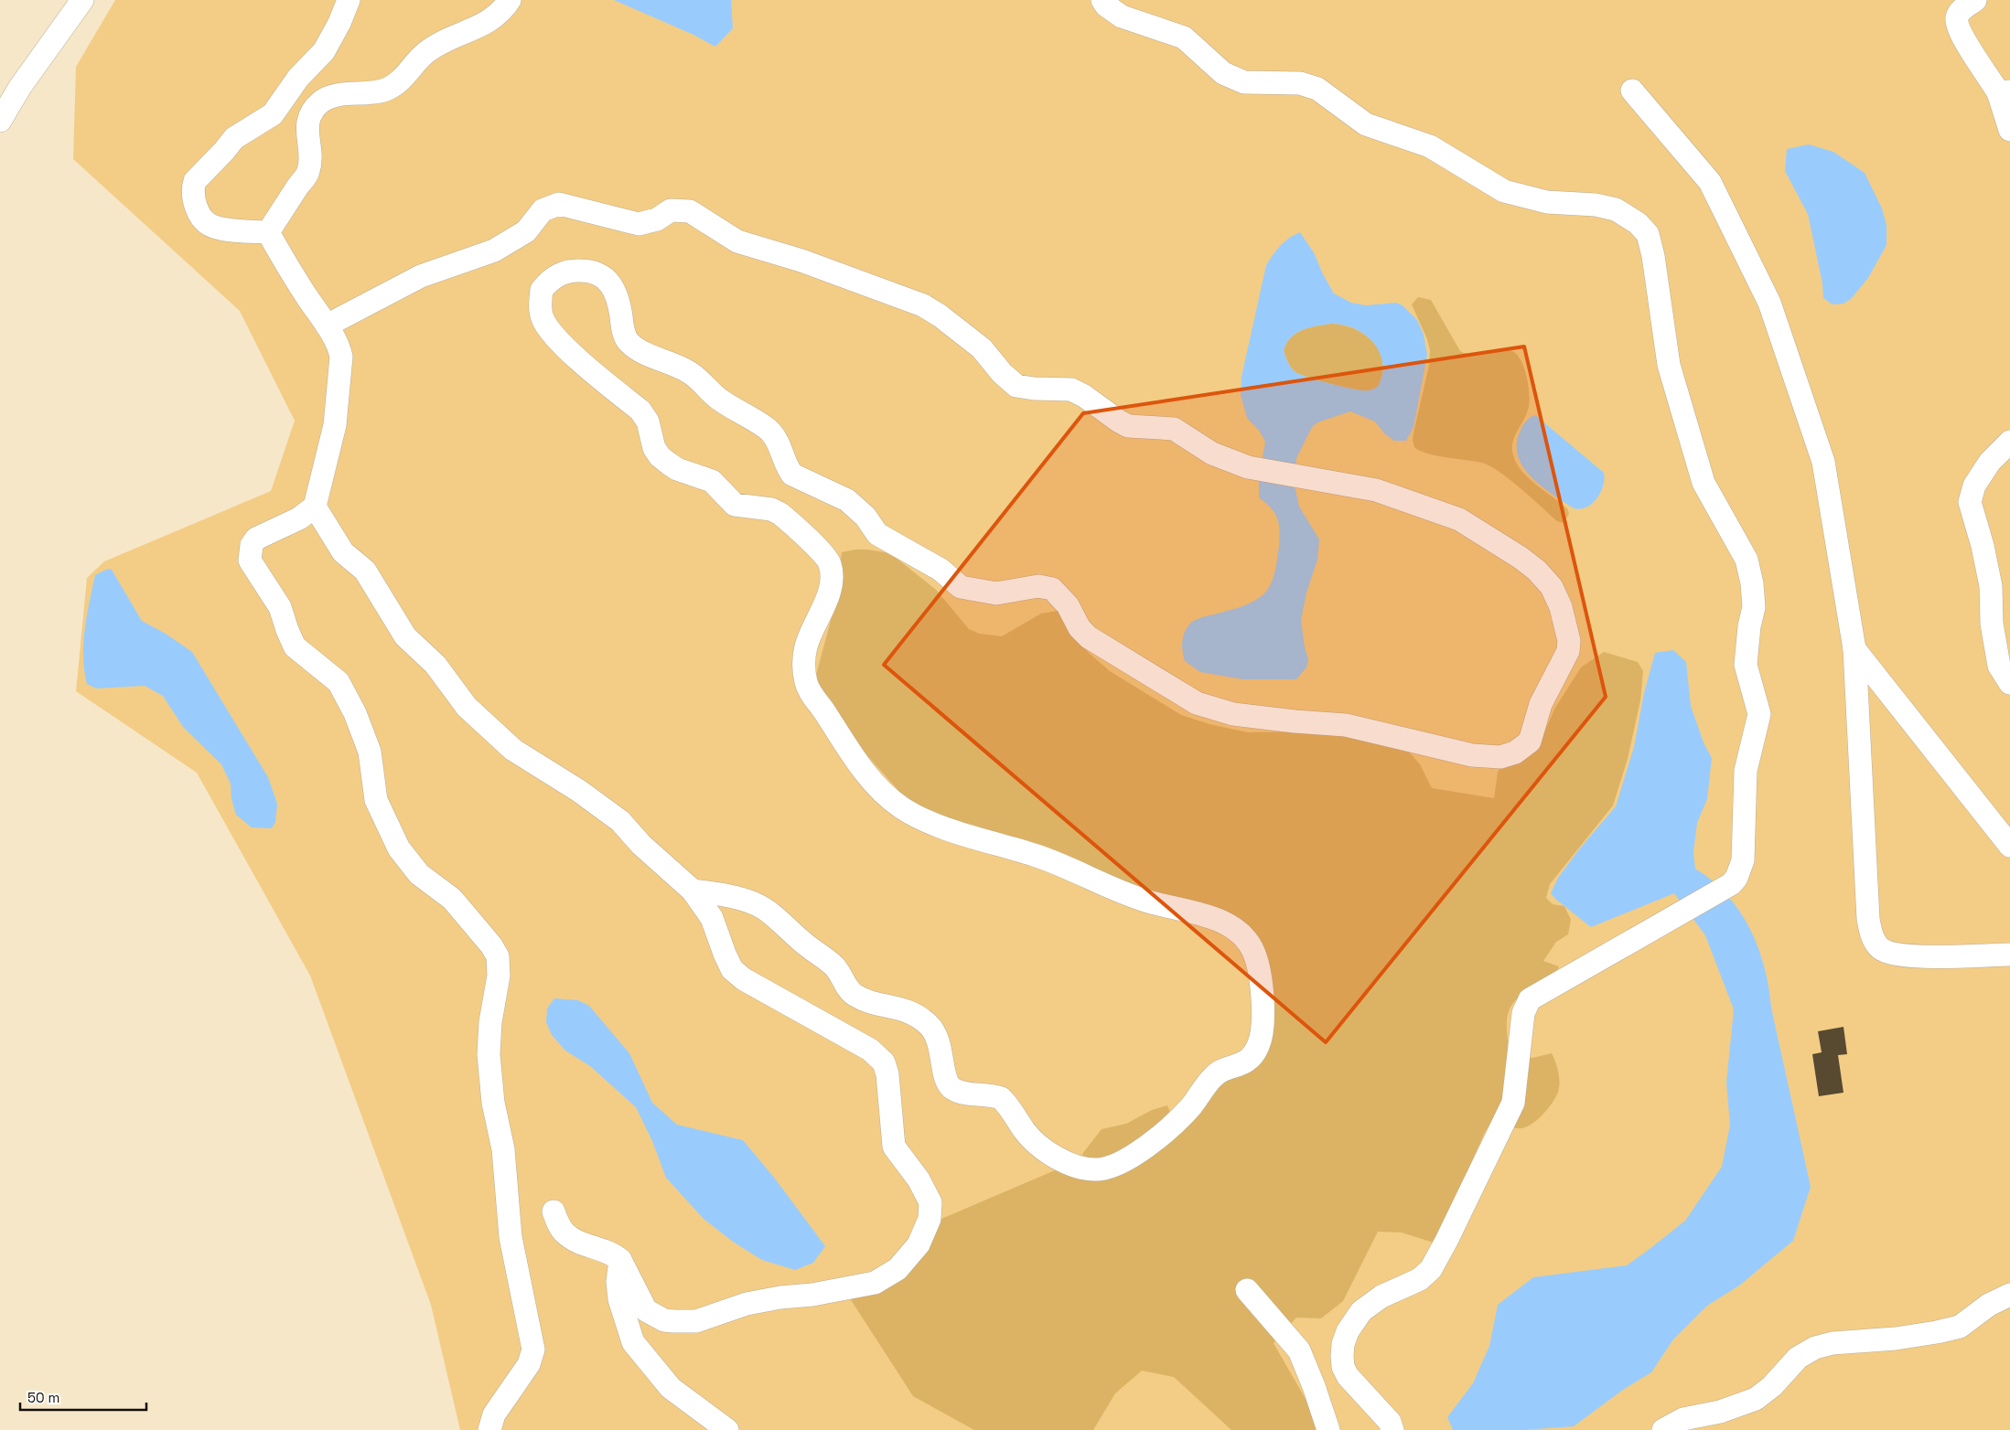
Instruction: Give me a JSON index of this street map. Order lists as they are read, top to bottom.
{
  "scale_bar": "50 m"
}
